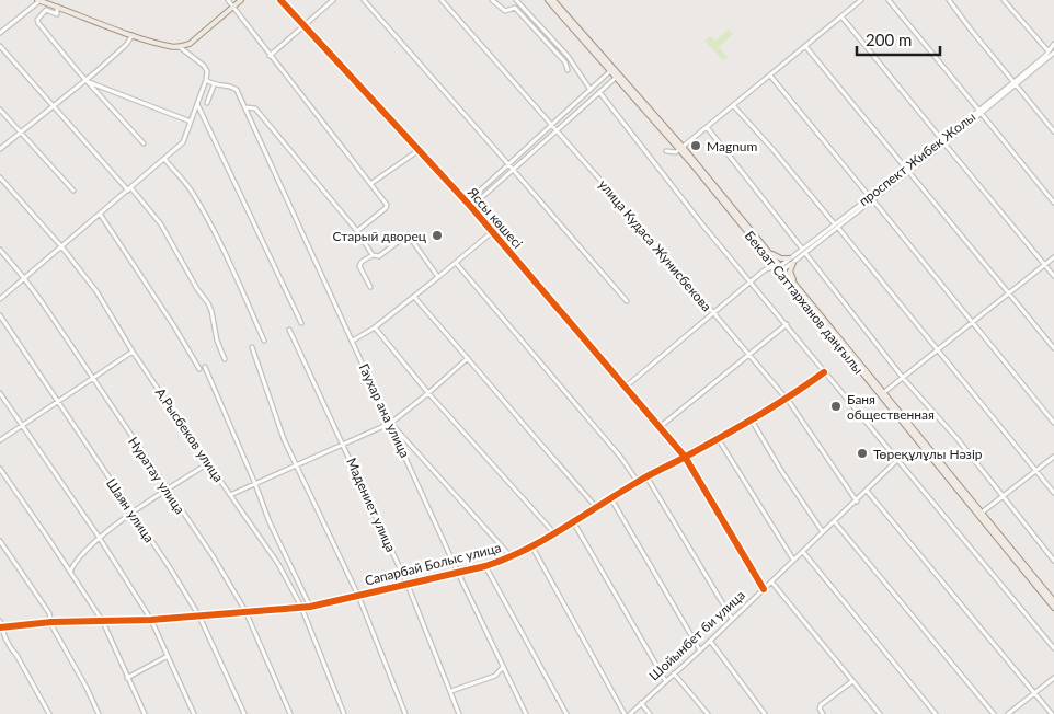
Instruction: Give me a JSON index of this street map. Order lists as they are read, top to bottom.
{
  "streets": {
    "main road": ["Бекзат Саттарханов даңғылы"],
    "street": [
      "проспект Жибек Жолы",
      "Яссы көшесі",
      "улица Кудаса Жунисбекова",
      "Гаухар ана улица",
      "А.Рысбеков улица",
      "Нуратау улица",
      "Мадениет улица",
      "Шаян улица",
      "Сапарбай Болыс улица",
      "Шойынбет би улица"
    ]
  },
  "crossings": [
    ["проспект Жибек Жолы", "Яссы көшесі"],
    ["проспект Жибек Жолы", "улица Кудаса Жунисбекова"],
    ["проспект Жибек Жолы", "Бекзат Саттарханов даңғылы"],
    ["Яссы көшесі", "Сапарбай Болыс улица"],
    ["Яссы көшесі", "Шойынбет би улица"],
    ["улица Кудаса Жунисбекова", "Сапарбай Болыс улица"],
    ["улица Кудаса Жунисбекова", "Шойынбет би улица"],
    ["Гаухар ана улица", "Сапарбай Болыс улица"],
    ["А.Рысбеков улица", "Сапарбай Болыс улица"],
    ["Нуратау улица", "Сапарбай Болыс улица"],
    ["Мадениет улица", "Сапарбай Болыс улица"],
    ["Шаян улица", "Сапарбай Болыс улица"]
  ],
  "places": [
    "Magnum",
    "Старый дворец",
    "Баня общественная",
    "Төреқұлұлы Нәзір"
  ],
  "scale_bar": "200 m"
}
